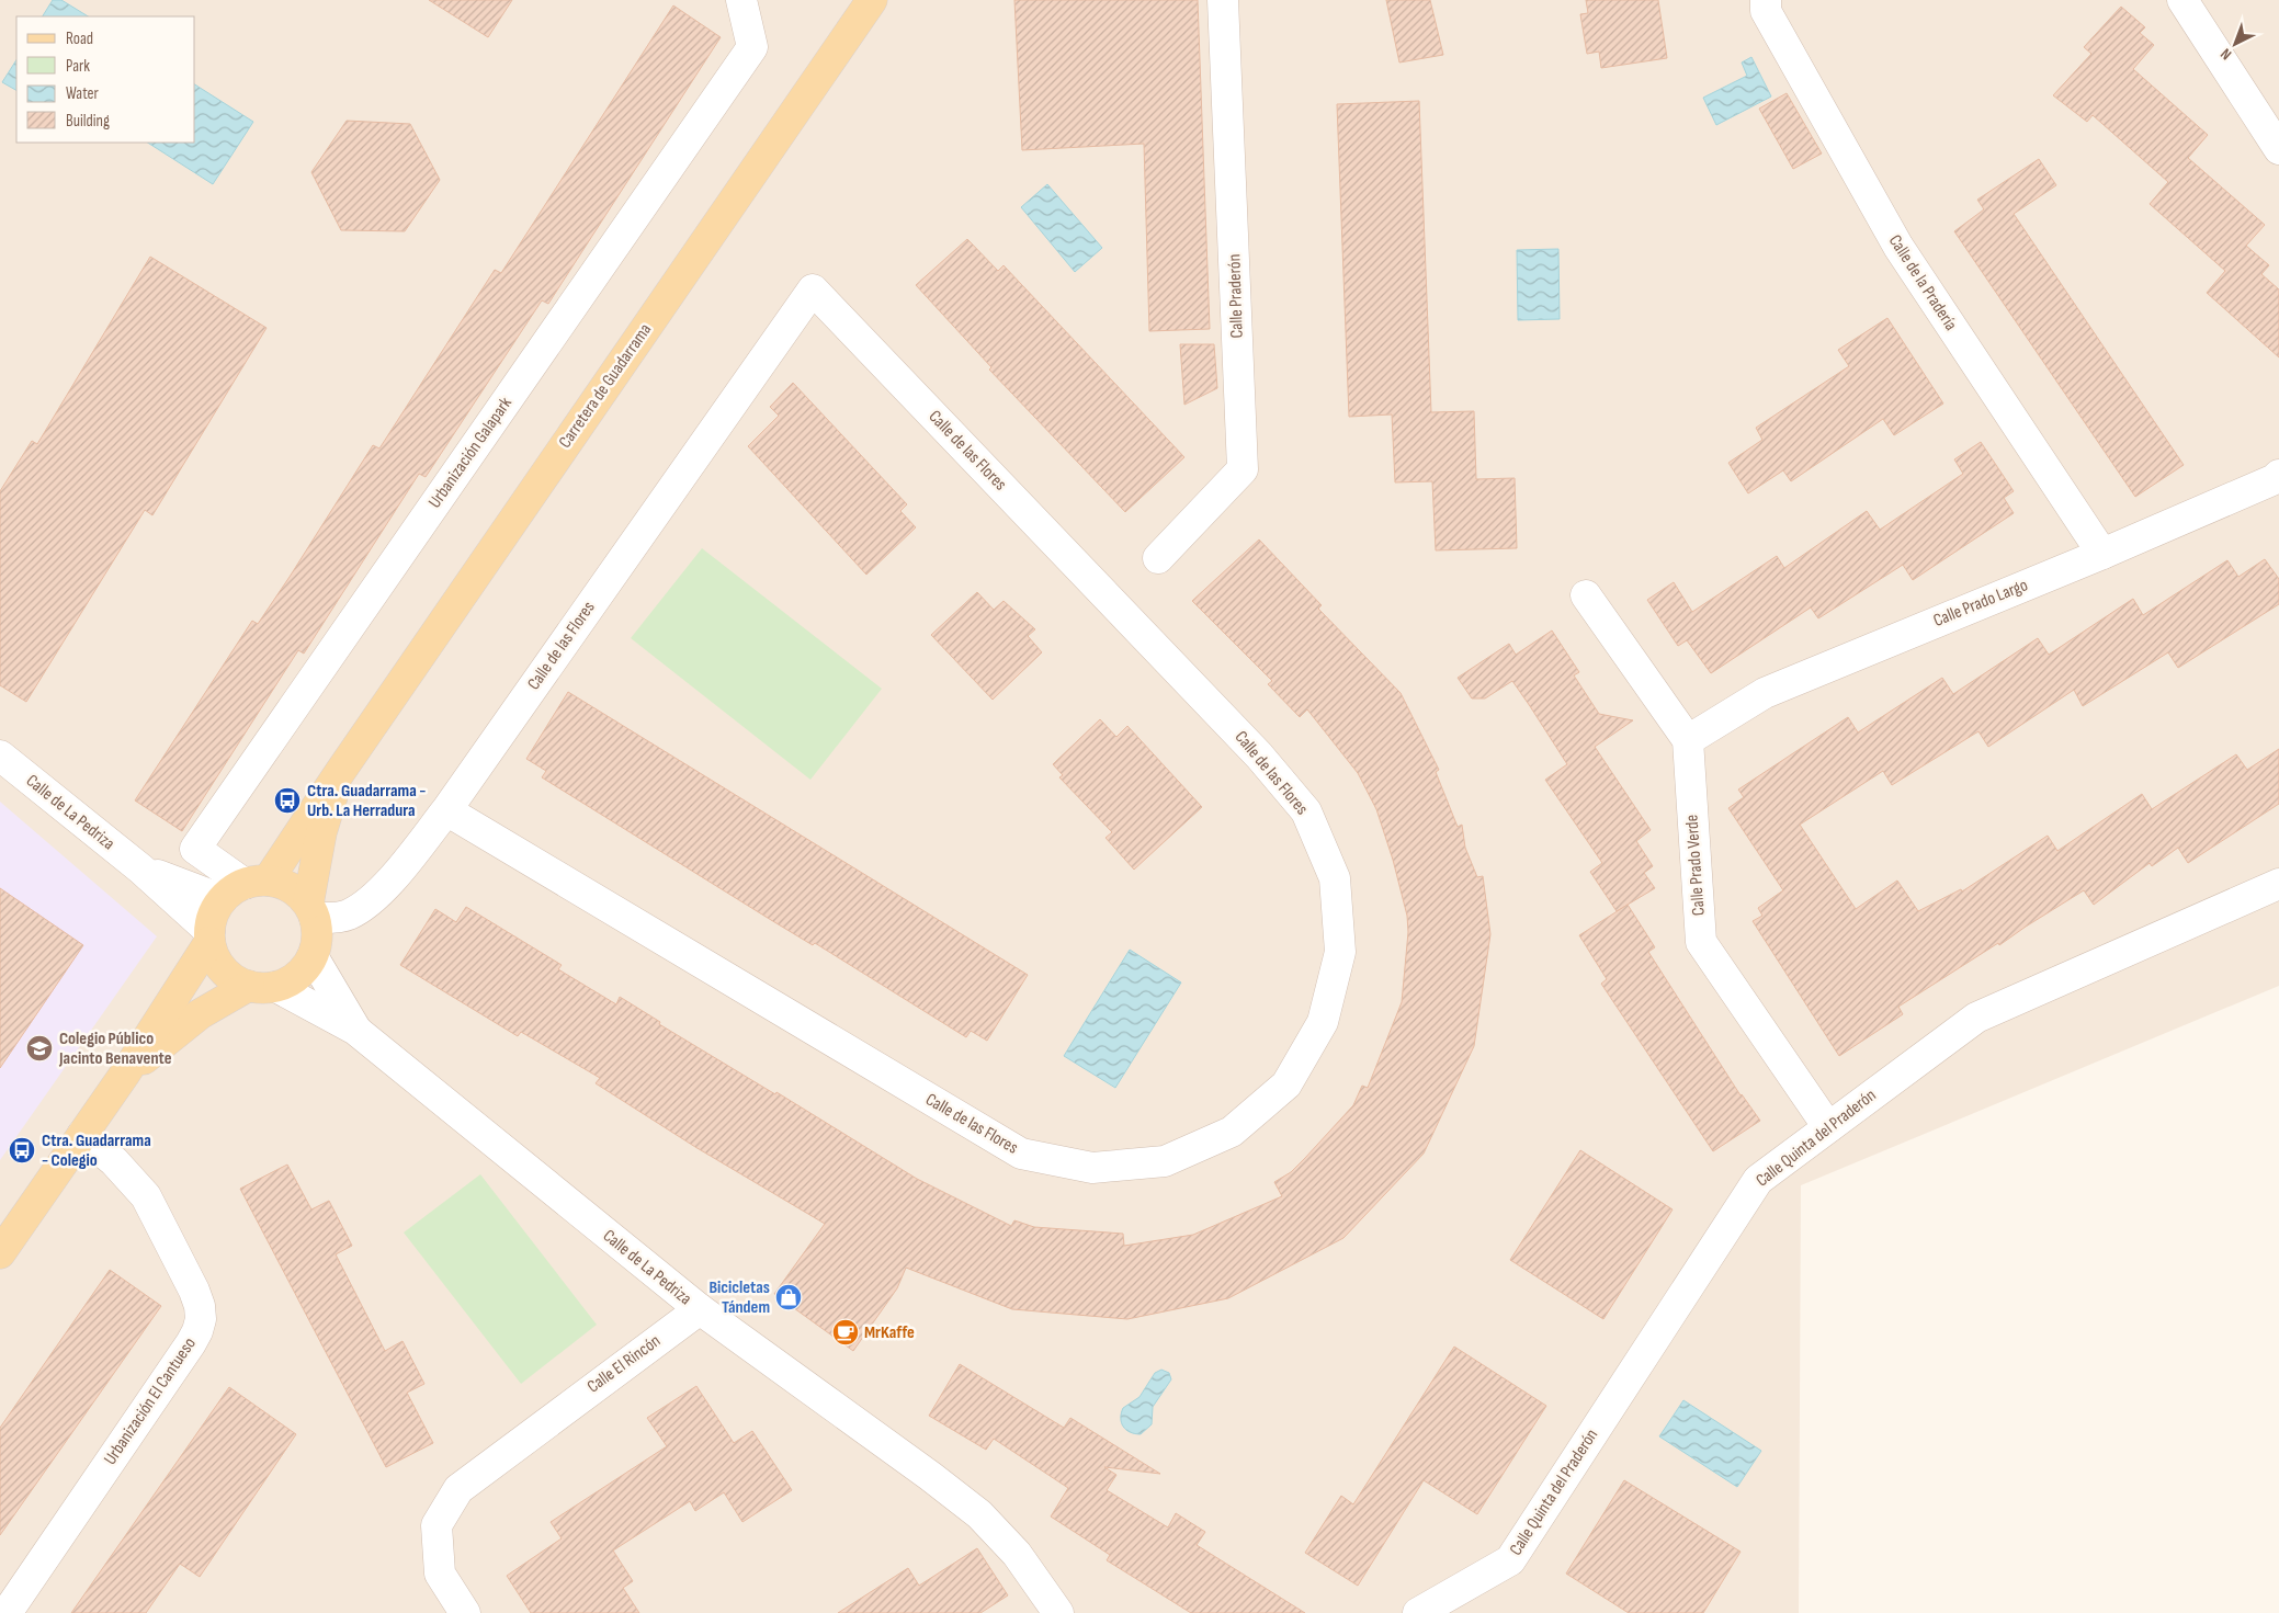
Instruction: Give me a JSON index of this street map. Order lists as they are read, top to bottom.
{
  "streets": {
    "main road": ["Carretera de Guadarrama"],
    "street": [
      "Calle de la Pradería",
      "Calle Praderón",
      "Calle de las Flores",
      "Urbanización Galapark",
      "Calle Prado Largo",
      "Calle de La Pedriza",
      "Calle Prado Verde",
      "Calle Quinta del Praderón",
      "Calle El Rincón",
      "Urbanización El Cantueso"
    ]
  },
  "crossings": [
    ["Calle de la Pradería", "Calle Prado Largo"],
    ["Carretera de Guadarrama", "Calle de las Flores"],
    ["Carretera de Guadarrama", "Urbanización Galapark"],
    ["Carretera de Guadarrama", "Calle de La Pedriza"],
    ["Calle de las Flores", "Urbanización Galapark"],
    ["Calle de las Flores", "Calle de La Pedriza"],
    ["Urbanización Galapark", "Calle de La Pedriza"],
    ["Calle Prado Largo", "Calle Prado Verde"],
    ["Calle de La Pedriza", "Calle El Rincón"],
    ["Calle Prado Verde", "Calle Quinta del Praderón"]
  ],
  "places": {
    "bus stop": ["Ctra. Guadarrama - Urb. La Herradura", "Ctra. Guadarrama - Colegio"],
    "school or university": ["Colegio Público Jacinto Benavente"],
    "shop": ["Bicicletas Tándem"],
    "cafe": ["MrKaffe"]
  },
  "legend": [
    "Road",
    "Park",
    "Water",
    "Building"
  ],
  "north": "bottom left"
}
